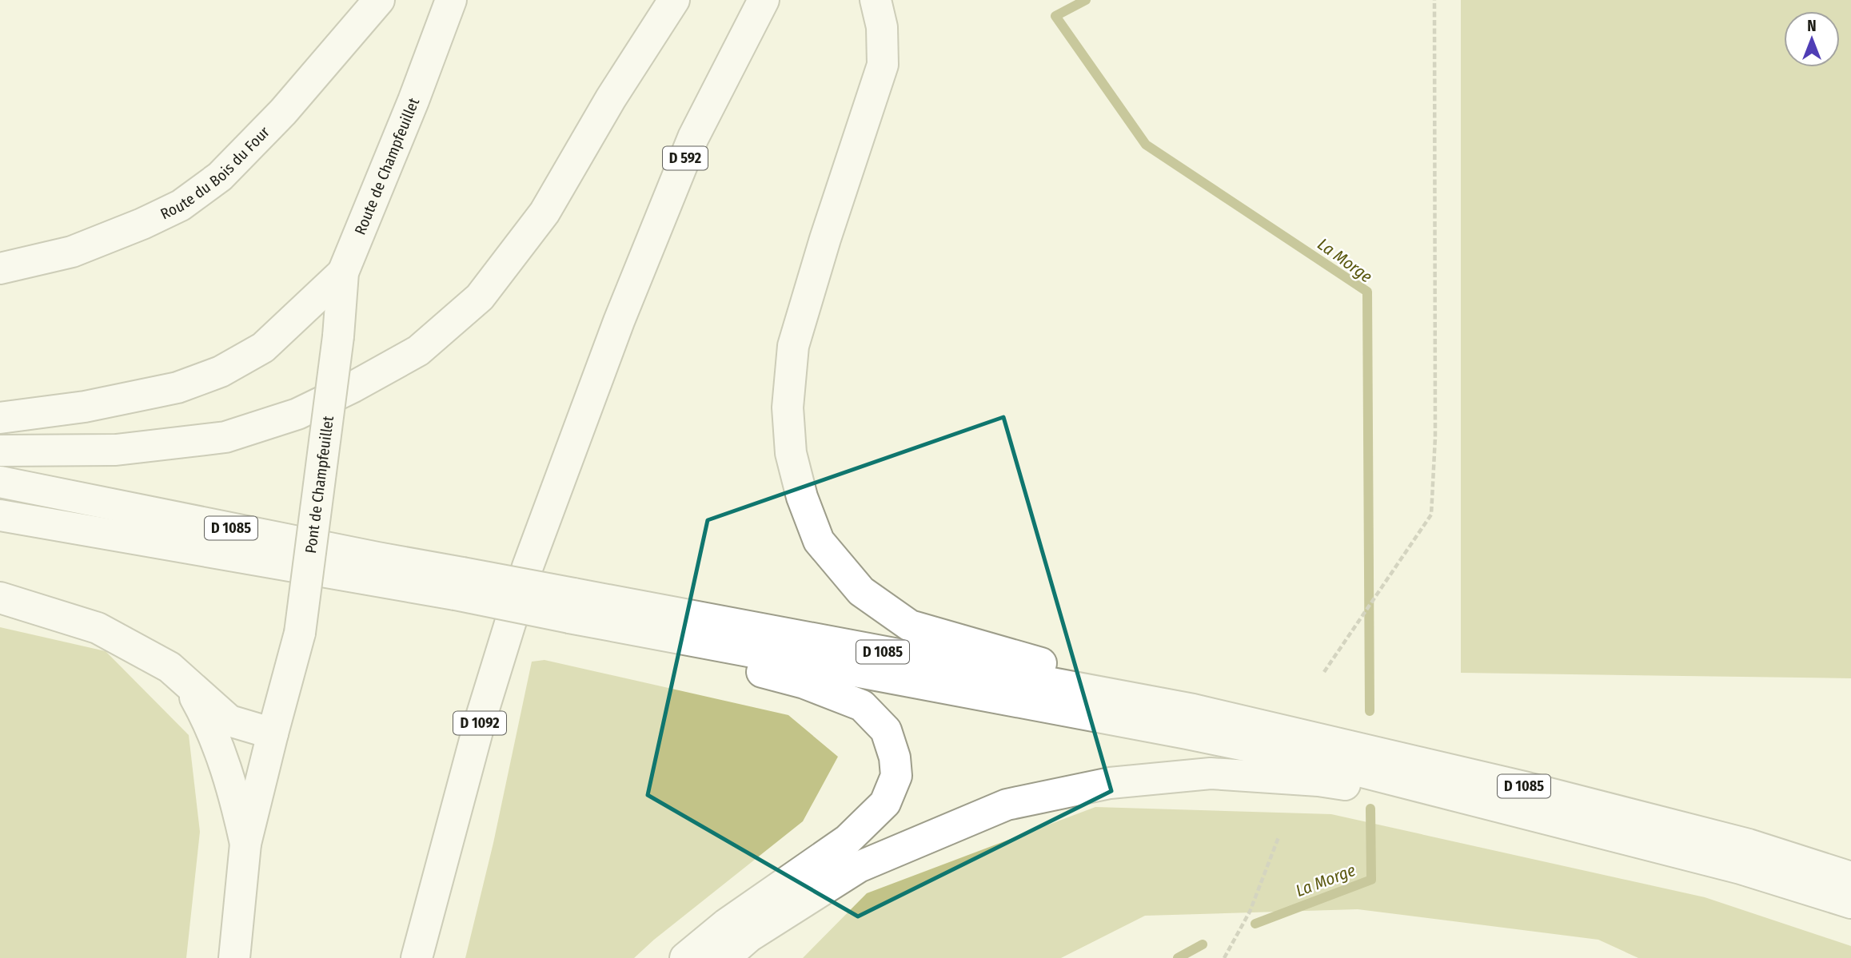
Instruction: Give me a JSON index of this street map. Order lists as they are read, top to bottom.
{
  "streets": {
    "main road": [
      "D 592",
      "Route de Champfeuillet",
      "Route du Bois du Four",
      "Pont de Champfeuillet",
      "D 1085",
      "D 1092"
    ]
  },
  "crossings": [
    ["D 592", "D 1092"],
    ["Route de Champfeuillet", "Pont de Champfeuillet"]
  ],
  "water": ["La Morge"],
  "north": "top"
}
